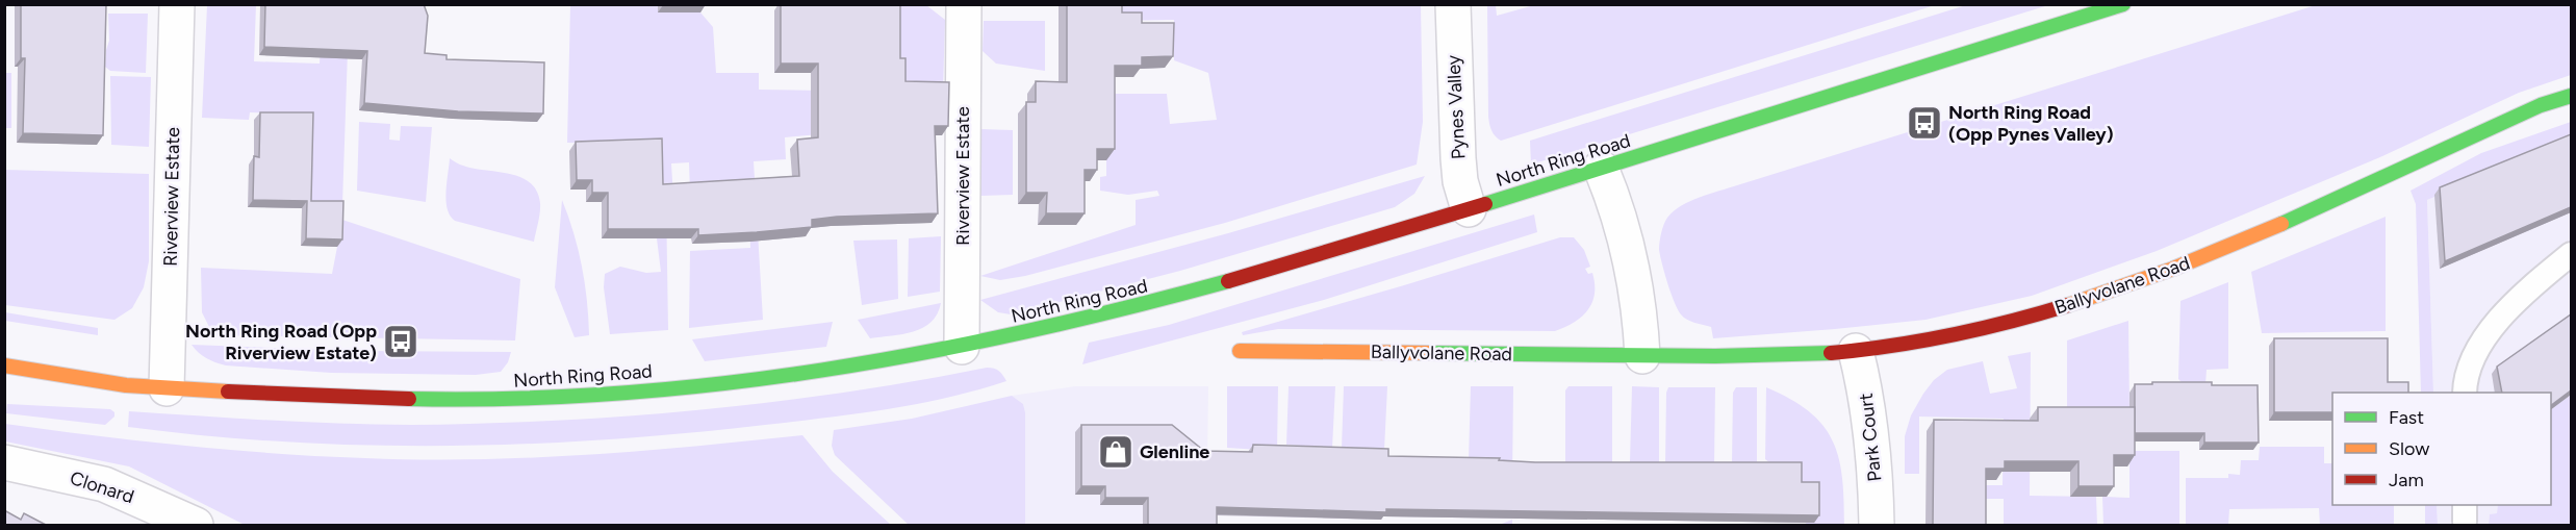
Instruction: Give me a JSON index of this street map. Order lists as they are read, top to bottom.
{
  "streets": {
    "main road": ["North Ring Road", "Ballyvolane Road"],
    "street": [
      "Pynes Valley",
      "Riverview Estate",
      "Park Court",
      "Clonard"
    ]
  },
  "crossings": [
    ["Pynes Valley", "North Ring Road"],
    ["North Ring Road", "Riverview Estate"],
    ["Ballyvolane Road", "Park Court"]
  ],
  "places": {
    "bus stop": ["North Ring Road (Opp Pynes Valley)", "North Ring Road (Opp Riverview Estate)"],
    "shop": ["Glenline"]
  },
  "legend": ["Fast", "Slow", "Jam"]
}
